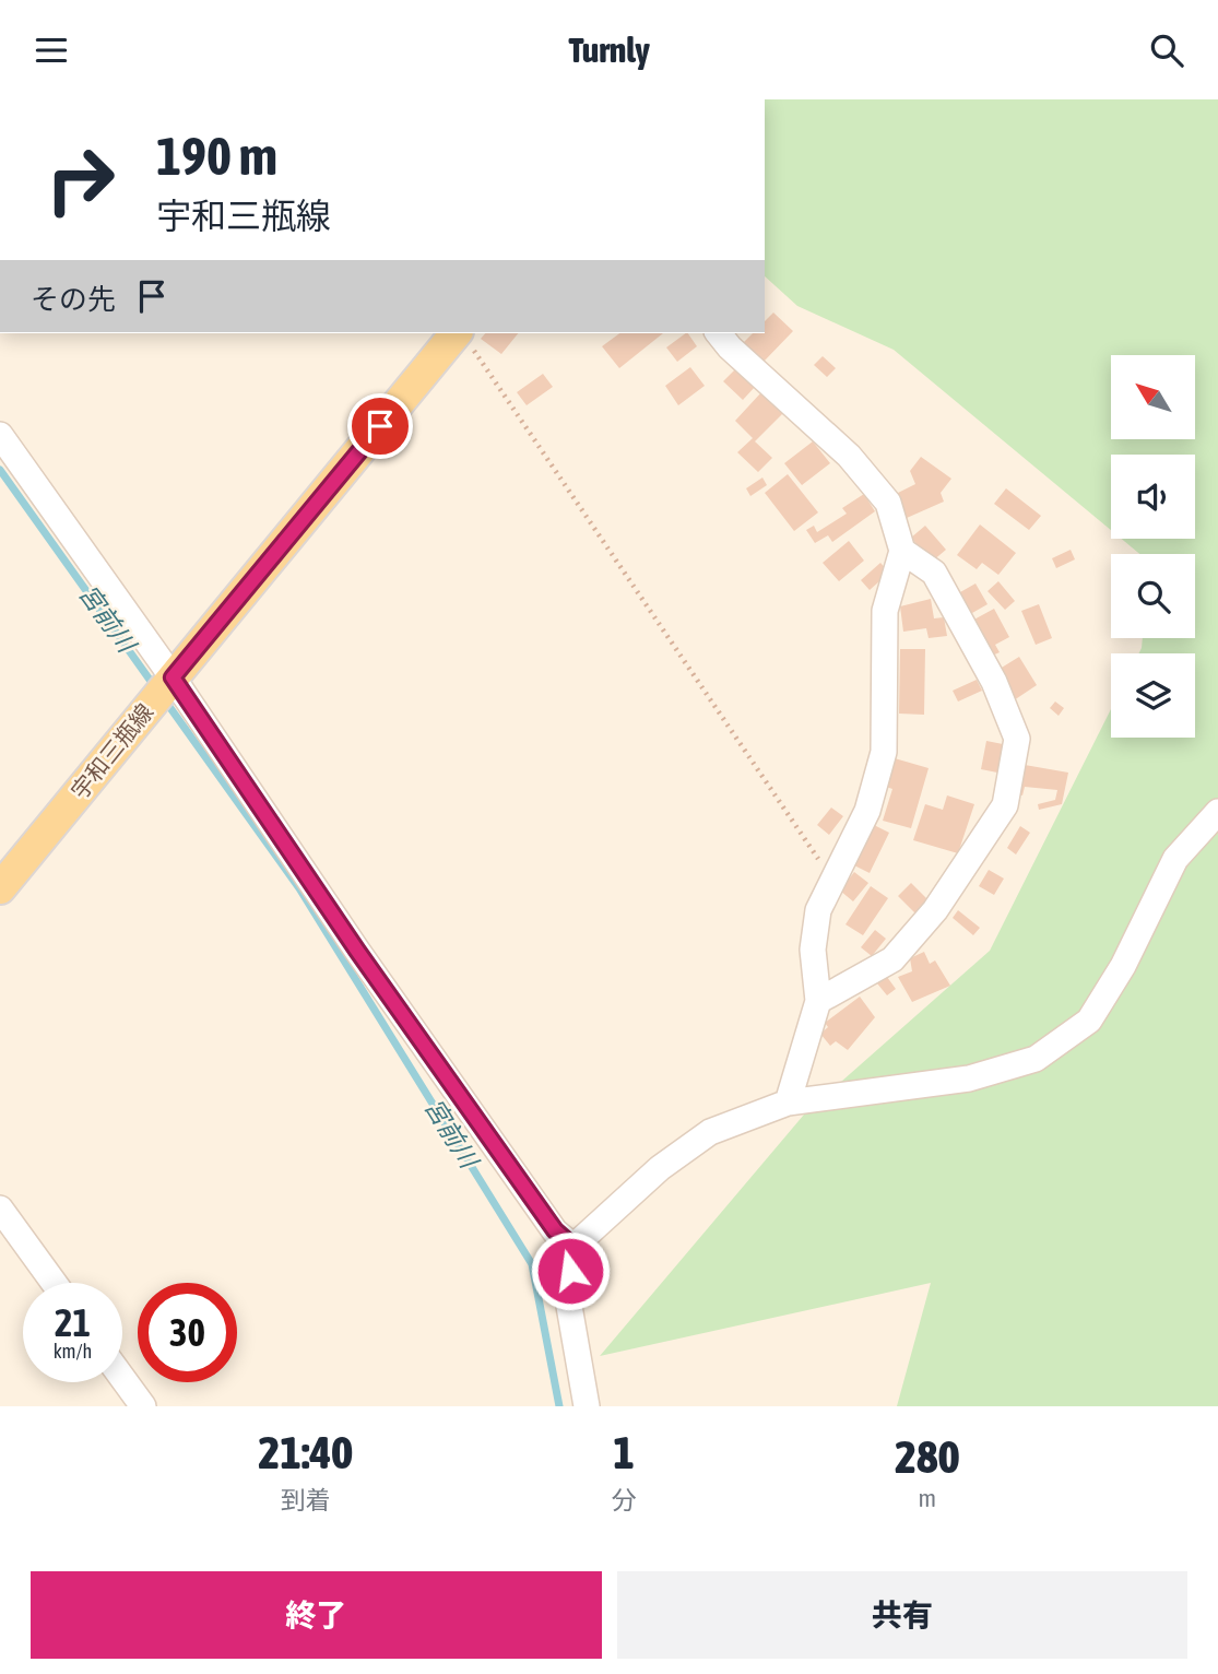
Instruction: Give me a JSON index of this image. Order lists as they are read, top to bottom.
{
  "streets": {
    "main road": ["宇和三瓶線"]
  },
  "water": ["宮前川"],
  "north": "top left",
  "page": {
    "header": "Turnly",
    "turn": ["190 m", "宇和三瓶線"],
    "then": "その先",
    "speed": "21 km/h",
    "limit": "30",
    "eta": [
      "21:40",
      "到着",
      "1",
      "分",
      "280",
      "m"
    ],
    "buttons": ["終了", "共有"]
  }
}
